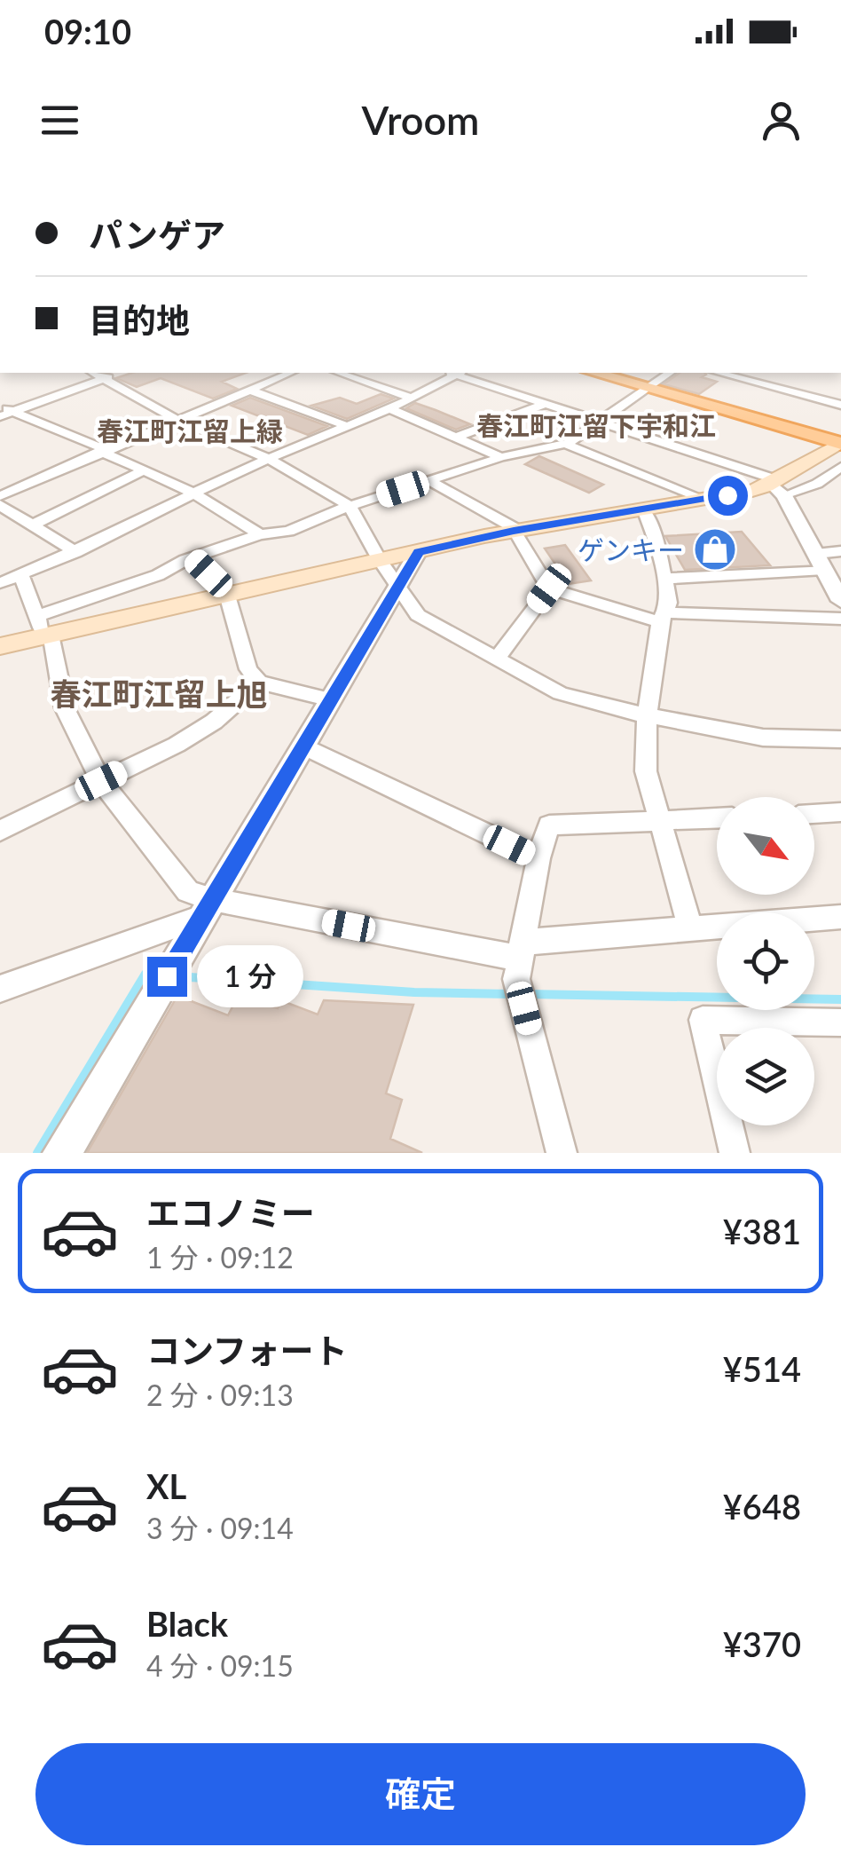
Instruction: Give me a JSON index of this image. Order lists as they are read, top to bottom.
{
  "districts": ["春江町江留下宇和江", "春江町江留上緑", "春江町江留上旭"],
  "places": {
    "shop": ["ゲンキー"]
  },
  "north": "bottom right",
  "page": {
    "status": "09:10",
    "header": "Vroom",
    "banner": ["パンゲア", "目的地"],
    "bubble": "1 分",
    "list": [
      {
        "name": "エコノミー",
        "note": "1 分 · 09:12",
        "value": "¥381"
      },
      {
        "name": "コンフォート",
        "note": "2 分 · 09:13",
        "value": "¥514"
      },
      {
        "name": "XL",
        "note": "3 分 · 09:14",
        "value": "¥648"
      },
      {
        "name": "Black",
        "note": "4 分 · 09:15",
        "value": "¥370"
      }
    ],
    "buttons": "確定"
  }
}
